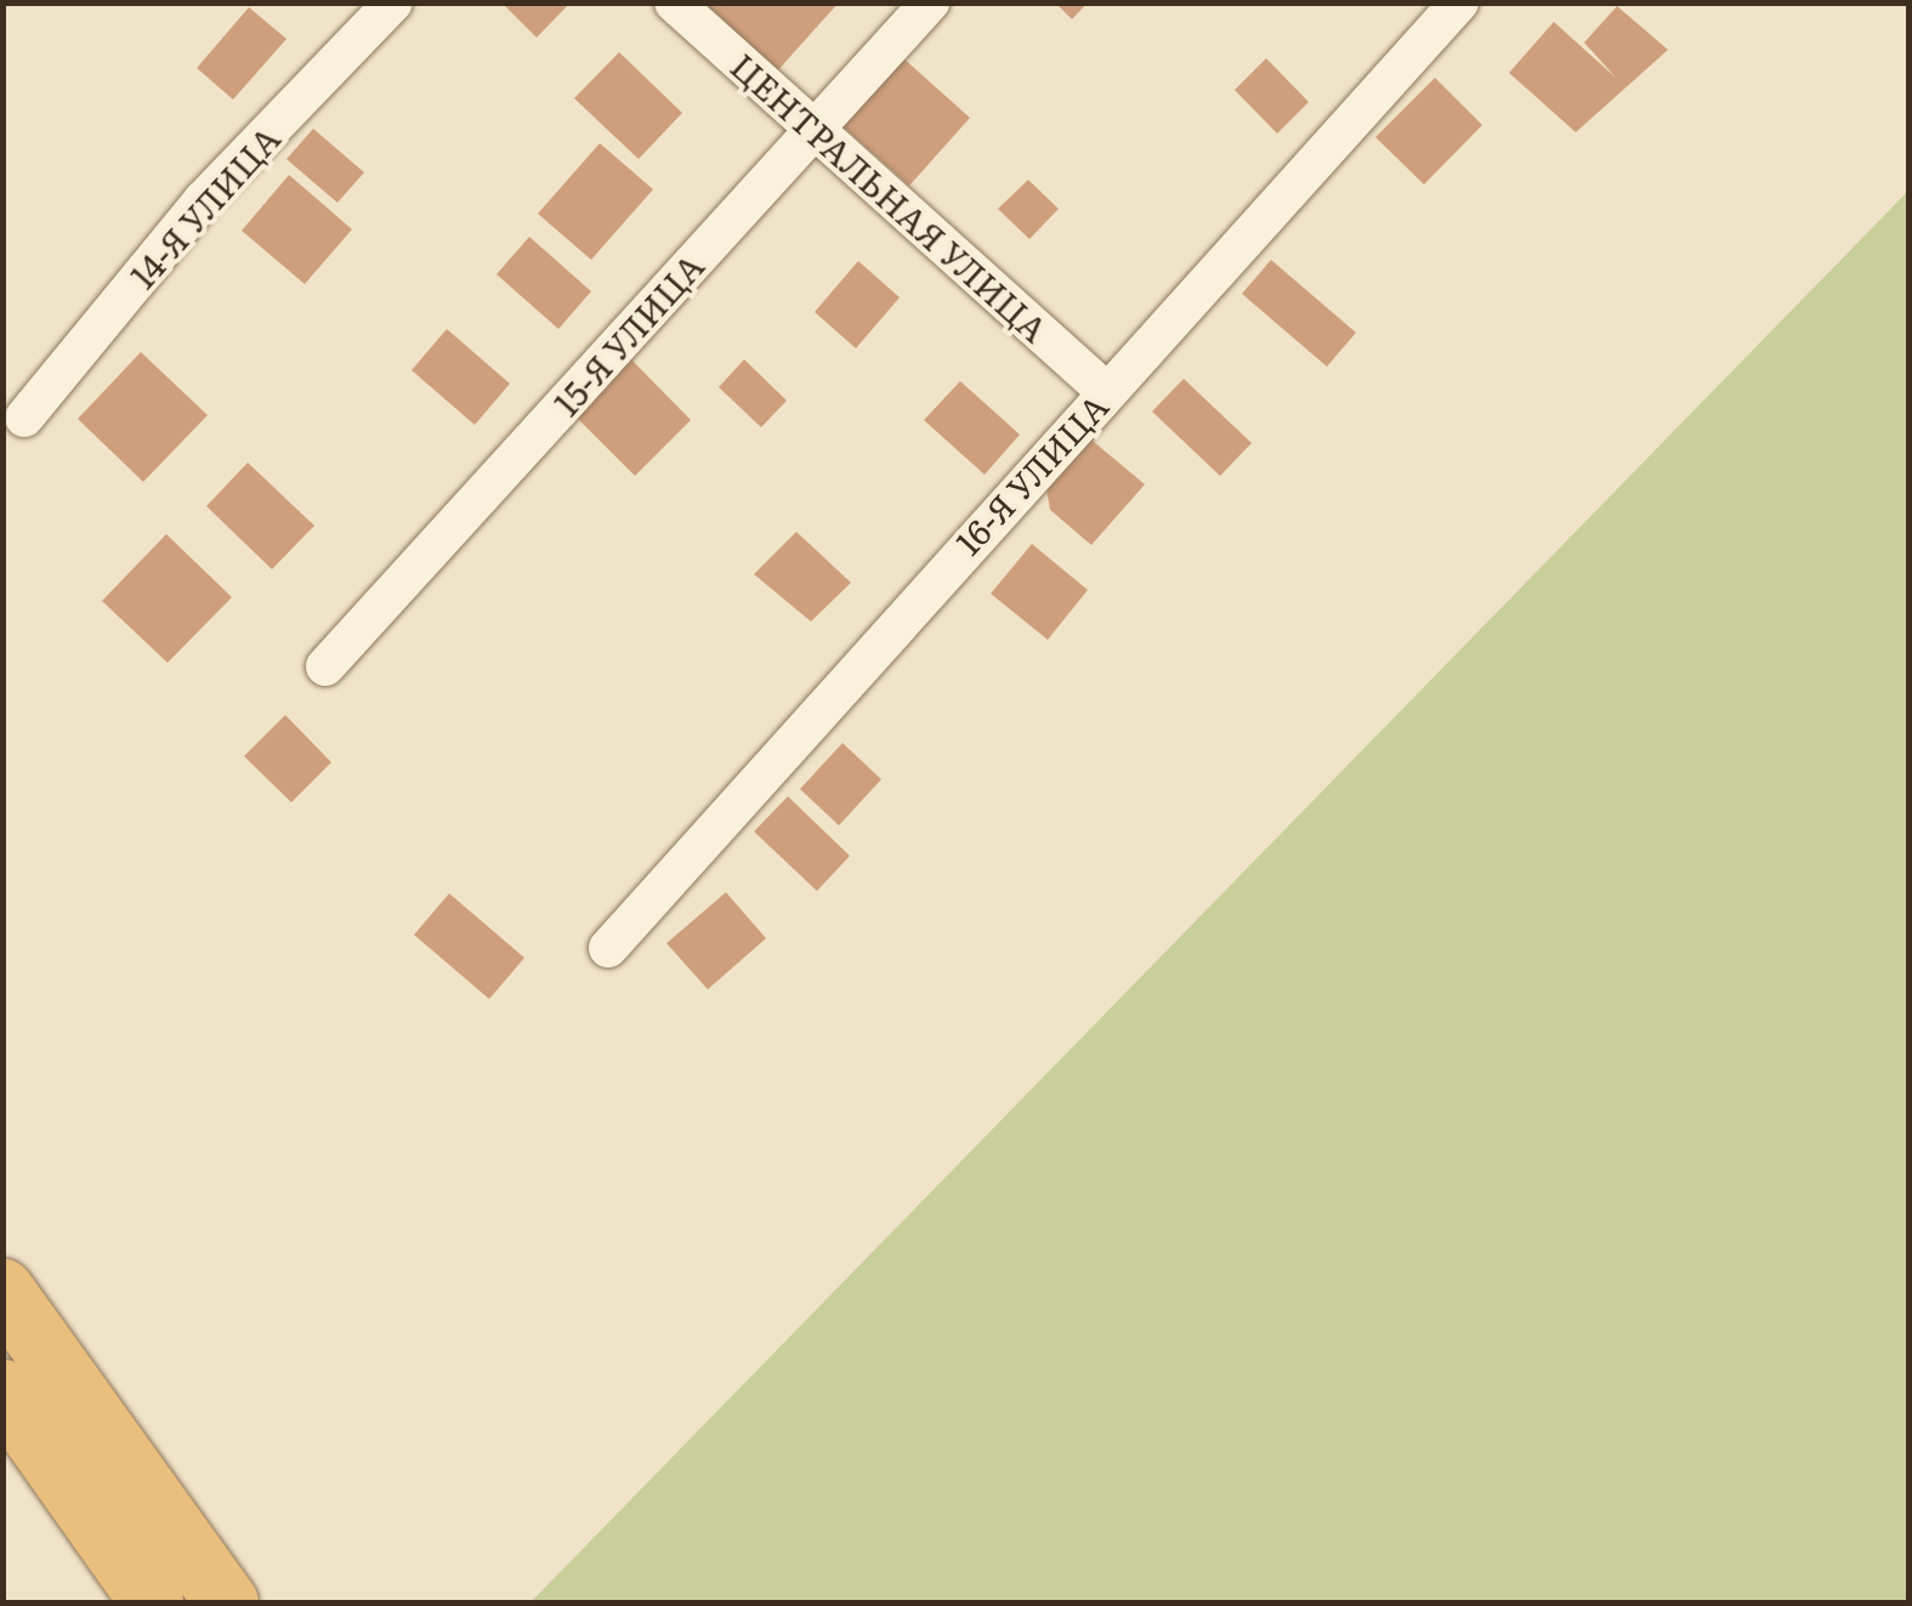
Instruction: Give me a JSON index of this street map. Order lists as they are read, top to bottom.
{
  "streets": {
    "street": [
      "ЦЕНТРАЛЬНАЯ УЛИЦА",
      "14-Я УЛИЦА",
      "15-Я УЛИЦА",
      "16-Я УЛИЦА"
    ]
  },
  "crossings": [
    ["ЦЕНТРАЛЬНАЯ УЛИЦА", "15-Я УЛИЦА"],
    ["ЦЕНТРАЛЬНАЯ УЛИЦА", "16-Я УЛИЦА"]
  ]
}
